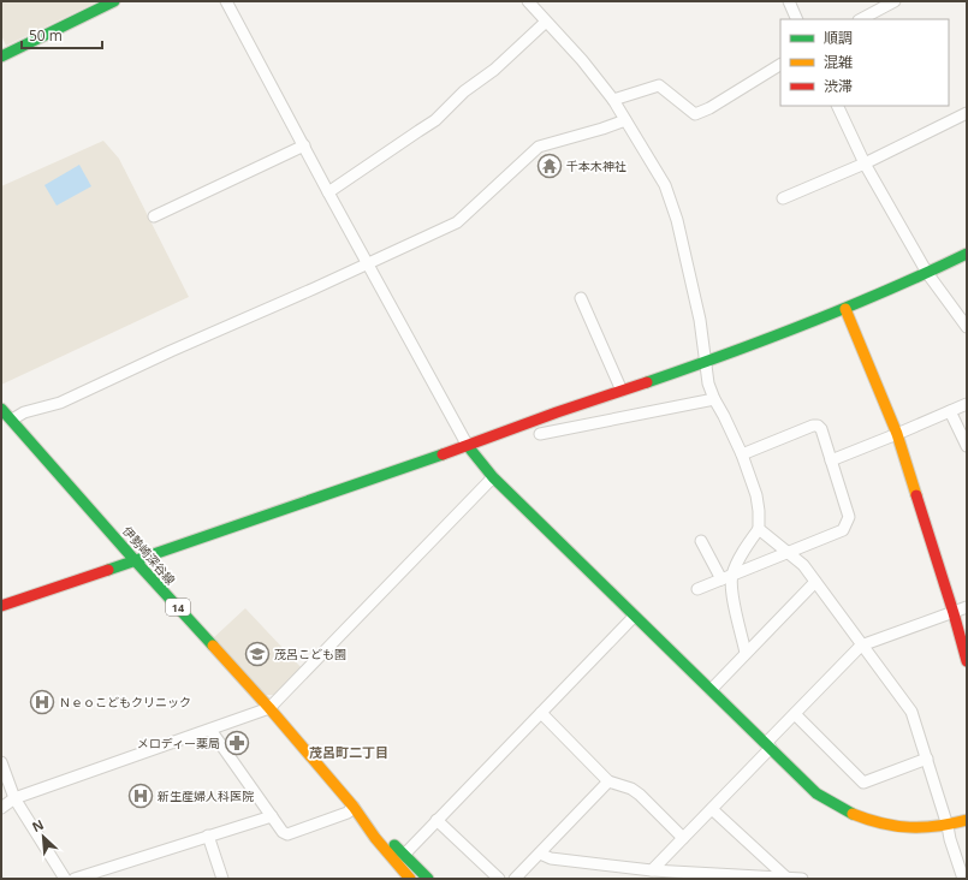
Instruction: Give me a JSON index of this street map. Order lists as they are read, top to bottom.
{
  "streets": {
    "street": ["伊勢崎深谷線", "14"]
  },
  "districts": ["茂呂町二丁目"],
  "places": {
    "temple": ["千本木神社"],
    "school or university": ["茂呂こども園"],
    "hospital": ["Ｎｅｏこどもクリニック", "新生産婦人科医院"],
    "pharmacy": ["メロディー薬局"]
  },
  "legend": ["順調", "混雑", "渋滞"],
  "scale_bar": "50 m",
  "north": "top left"
}
